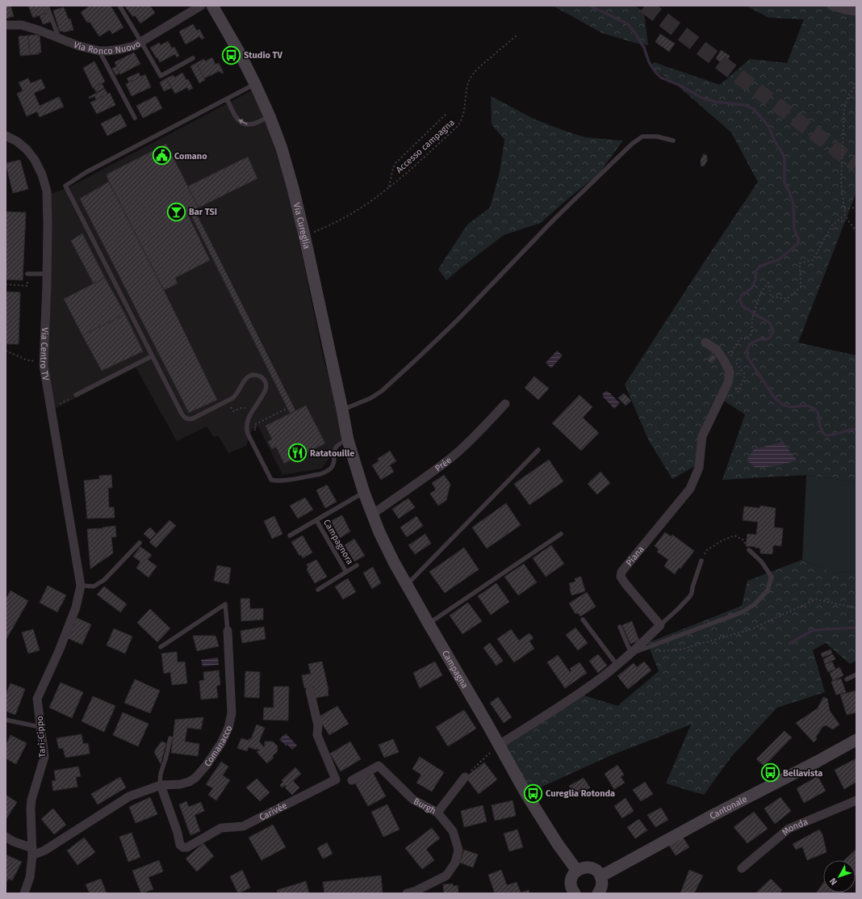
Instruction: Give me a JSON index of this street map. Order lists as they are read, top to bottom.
{
  "streets": {
    "street": [
      "Via Ronco Nuovo",
      "Via Cureglia",
      "Via Centro TV",
      "Prée",
      "Piana",
      "Campagna",
      "Tarì-Cippo",
      "Comanacco",
      "Burgh",
      "Cantonale",
      "Carivée",
      "Monda"
    ],
    "lane": ["Campagnora"],
    "path": ["Accesso campagna"]
  },
  "crossings": [
    ["Accesso campagna", "Via Cureglia"],
    ["Via Cureglia", "Campagna"],
    ["Via Centro TV", "Tarì-Cippo"],
    ["Prée", "Campagna"],
    ["Campagnora", "Campagna"],
    ["Tarì-Cippo", "Comanacco"],
    ["Comanacco", "Carivée"]
  ],
  "places": {
    "bus stop": ["Studio TV", "Bellavista", "Cureglia Rotonda"],
    "public building": ["Comano"],
    "bar": ["Bar TSI"],
    "restaurant": ["Ratatouille"]
  },
  "north": "bottom left"
}
